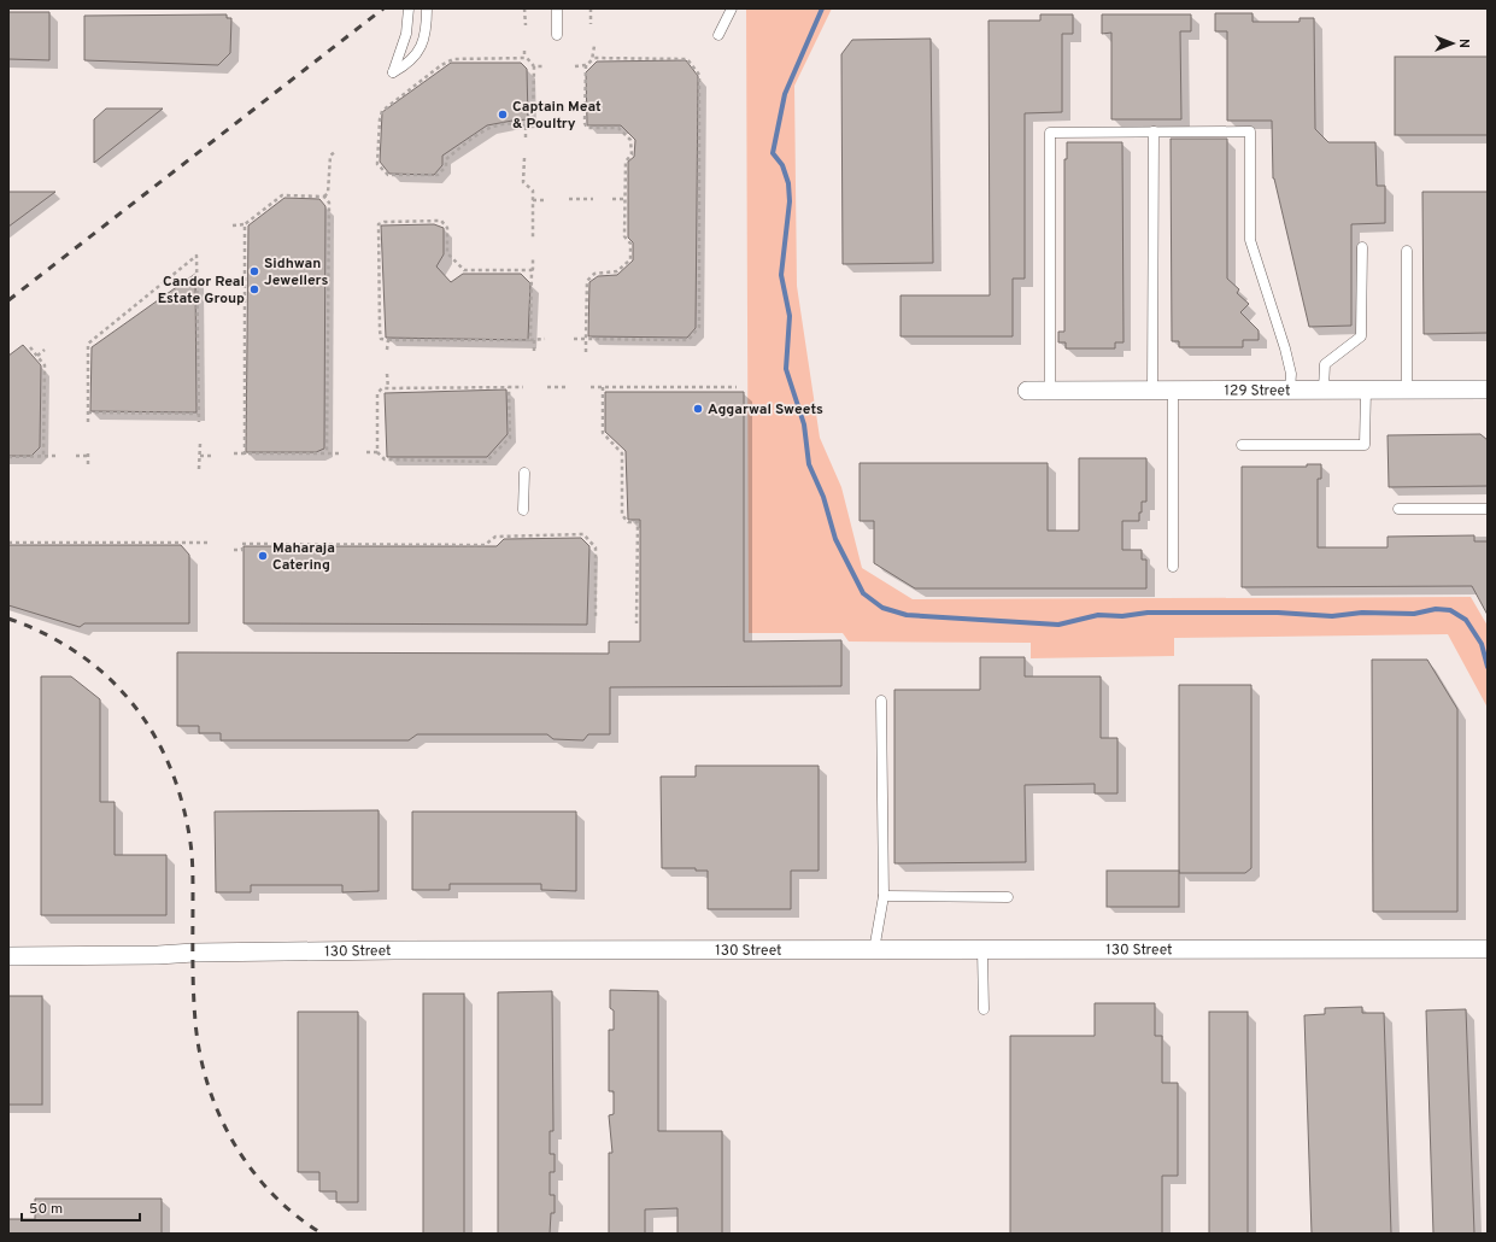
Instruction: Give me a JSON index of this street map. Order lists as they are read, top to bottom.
{
  "streets": {
    "street": ["129 Street", "130 Street"]
  },
  "places": [
    "Captain Meat & Poultry",
    "Sidhwan Jewellers",
    "Candor Real Estate Group",
    "Aggarwal Sweets",
    "Maharaja Catering"
  ],
  "scale_bar": "50 m",
  "north": "right"
}
